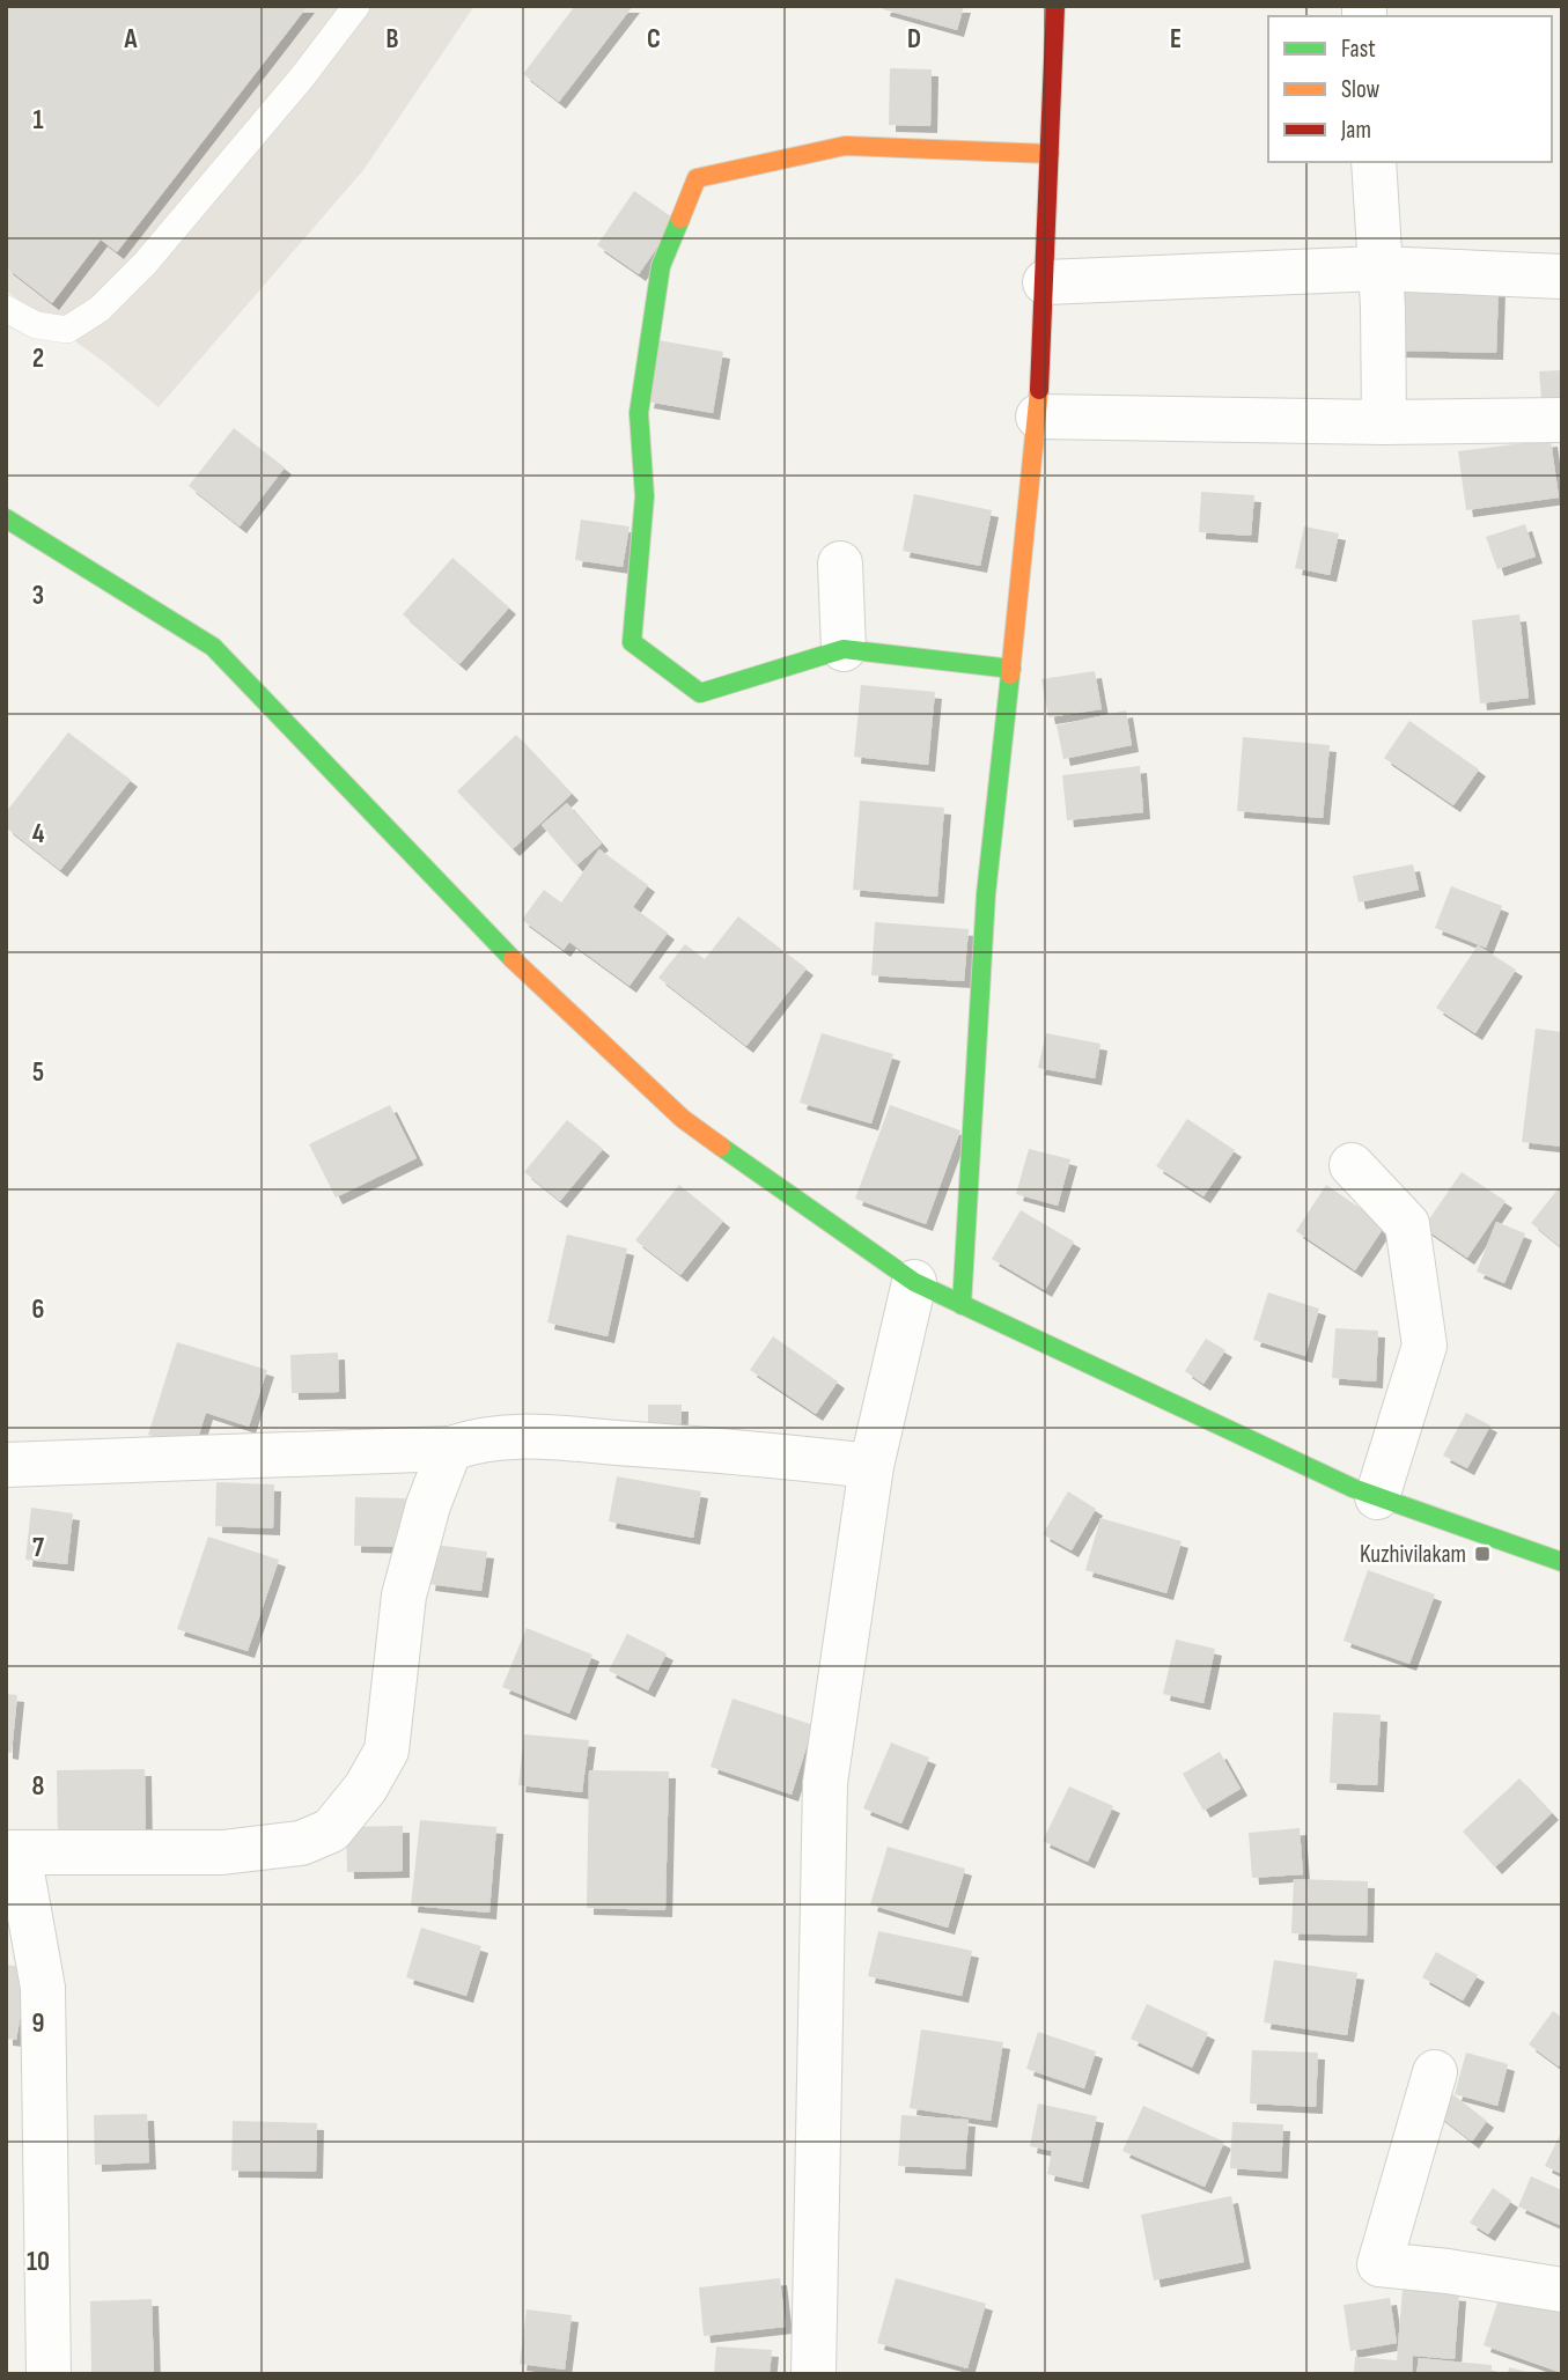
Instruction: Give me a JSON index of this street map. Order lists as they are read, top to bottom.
{
  "places": {
    "transit": ["Kuzhivilakam"]
  },
  "legend": ["Fast", "Slow", "Jam"],
  "grid": {
    "columns": [
      "A",
      "B",
      "C",
      "D",
      "E"
    ],
    "rows": [
      "1",
      "2",
      "3",
      "4",
      "5",
      "6",
      "7",
      "8",
      "9",
      "10"
    ]
  }
}
